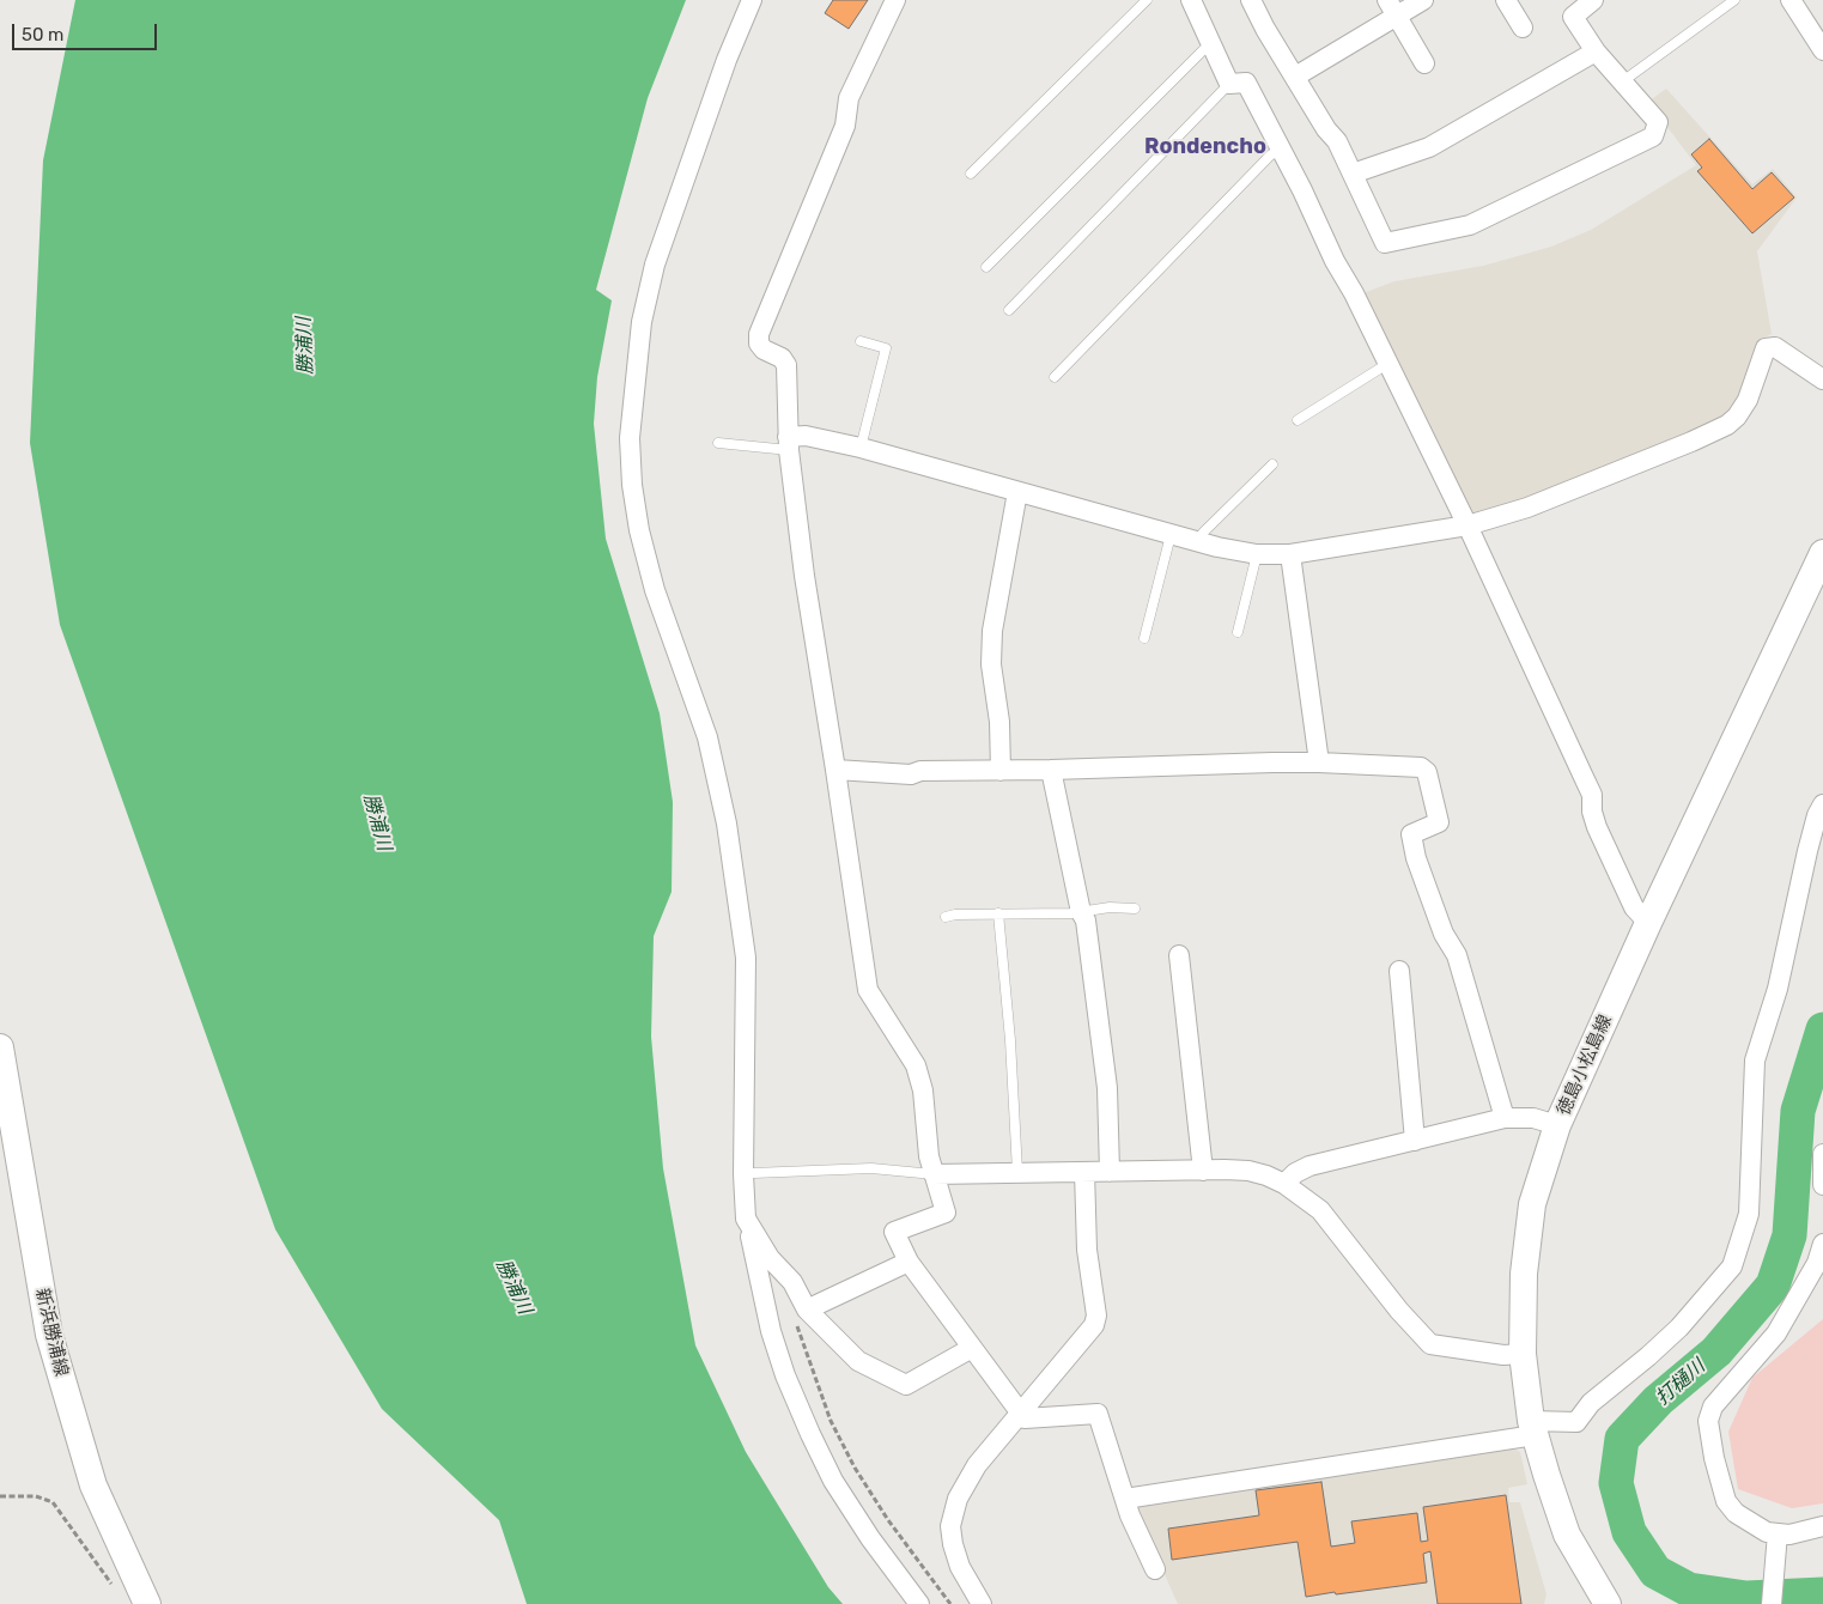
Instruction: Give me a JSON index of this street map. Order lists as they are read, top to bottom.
{
  "streets": {
    "main road": ["徳島小松島線", "新浜勝浦線"]
  },
  "districts": ["Rondencho"],
  "water": ["勝浦川", "打樋川"],
  "scale_bar": "50 m"
}
